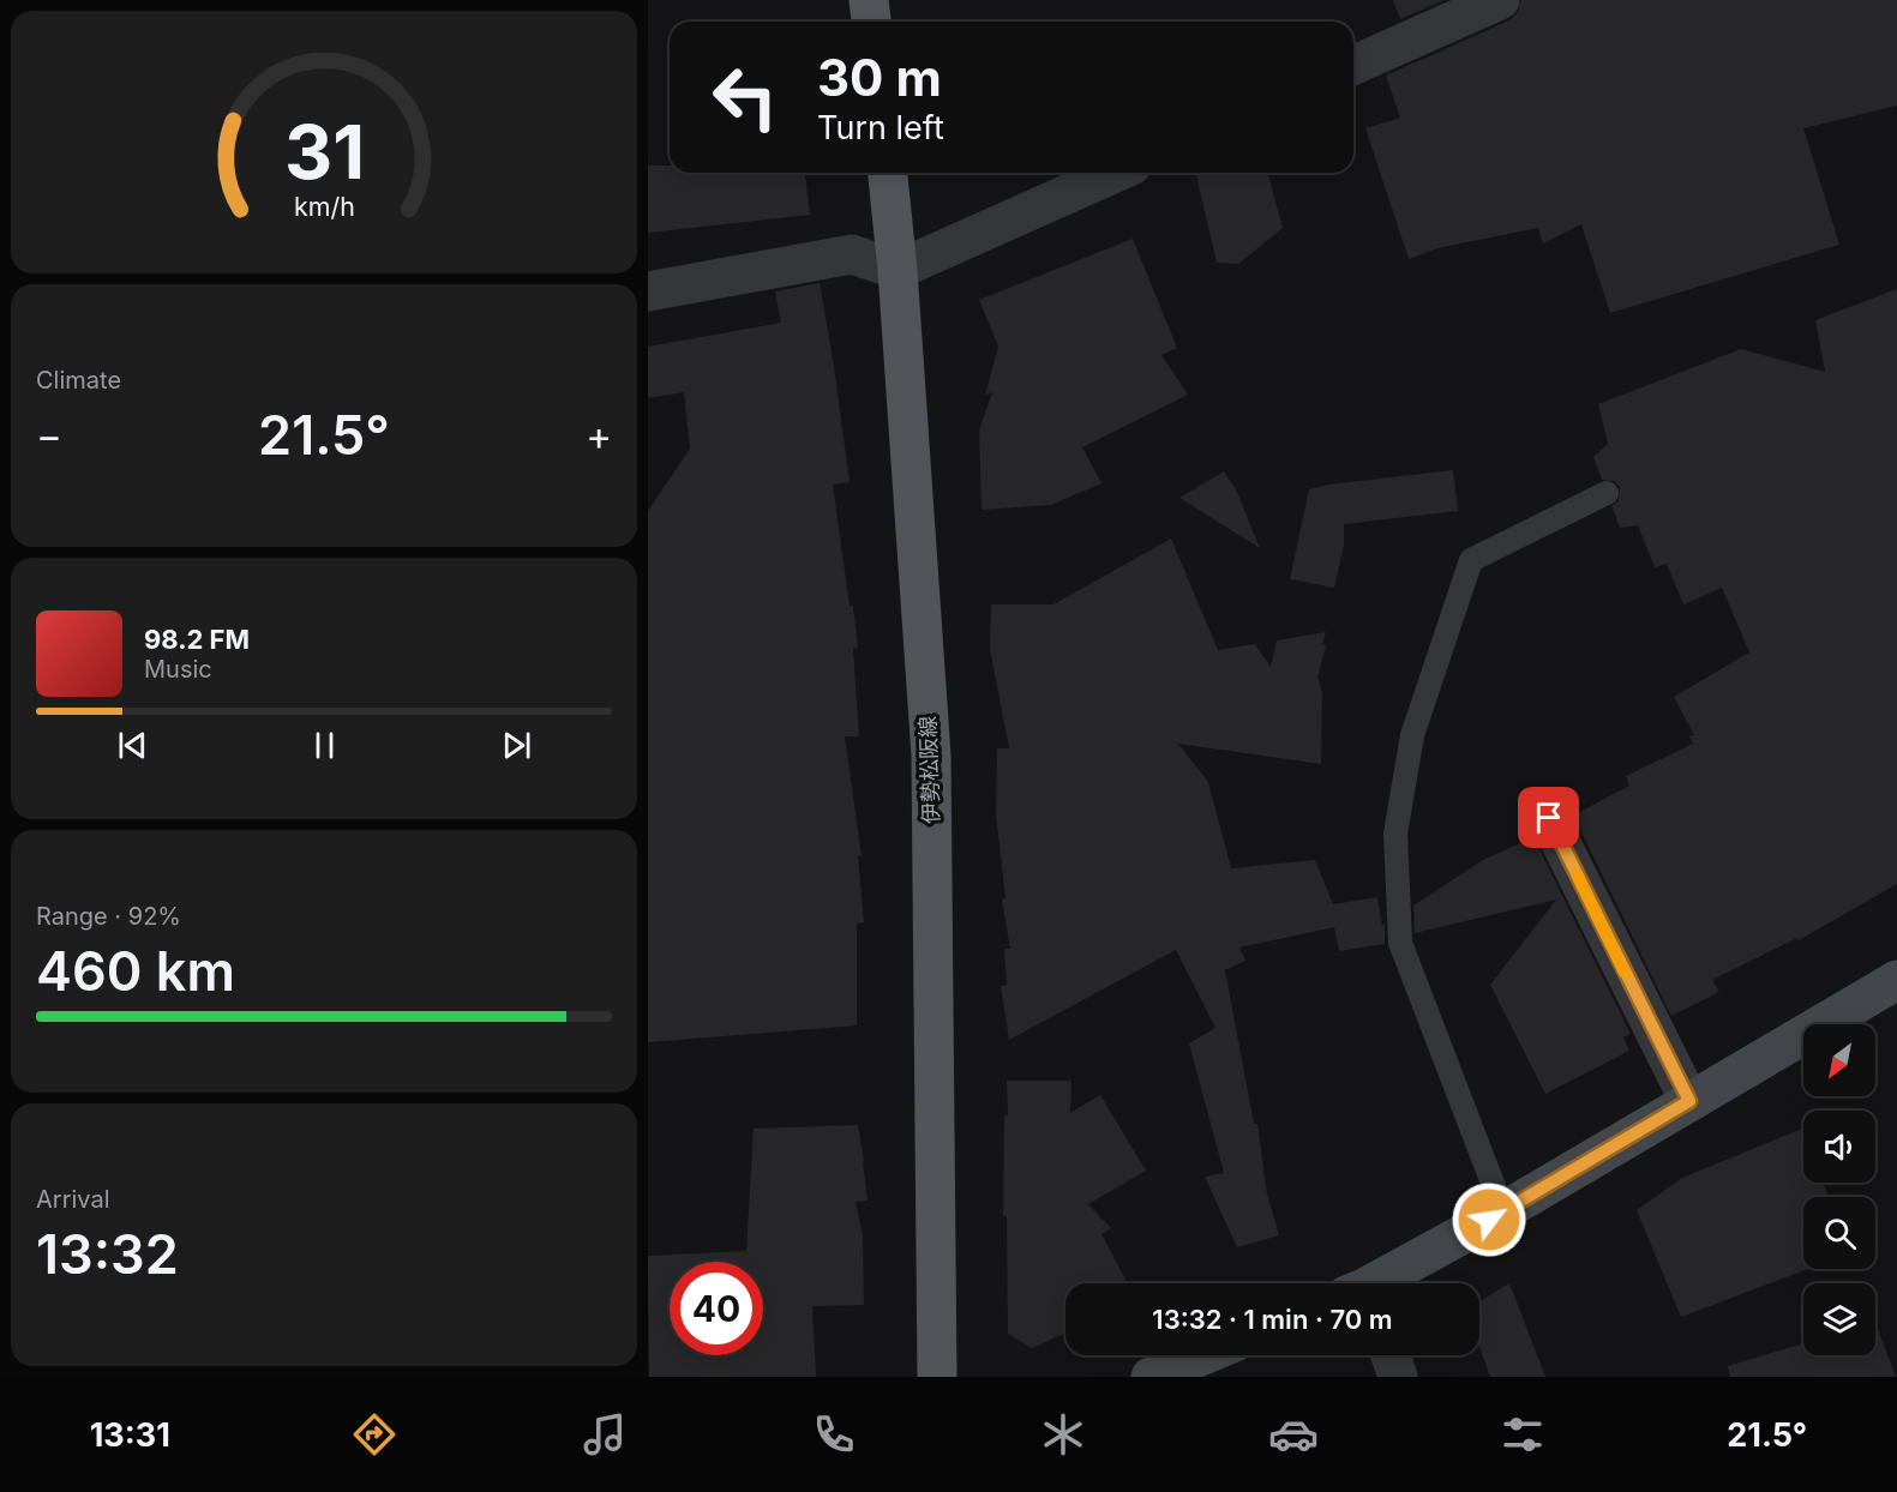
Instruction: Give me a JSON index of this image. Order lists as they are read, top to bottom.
{
  "streets": {
    "main road": ["伊勢松阪線"]
  },
  "north": "bottom left",
  "page": {
    "turn": ["30 m", "Turn left"],
    "tile": [
      "Climate",
      ["Range · 92%", "460 km"],
      ["Arrival", "13:32"]
    ],
    "heat": ["−", "21.5°", "+"],
    "song": ["98.2 FM", "Music"],
    "limit": "40",
    "trip": "13:32 · 1 min · 70 m",
    "tabs": ["13:31", "21.5°"],
    "gauge": ["31", "km/h"]
  }
}
